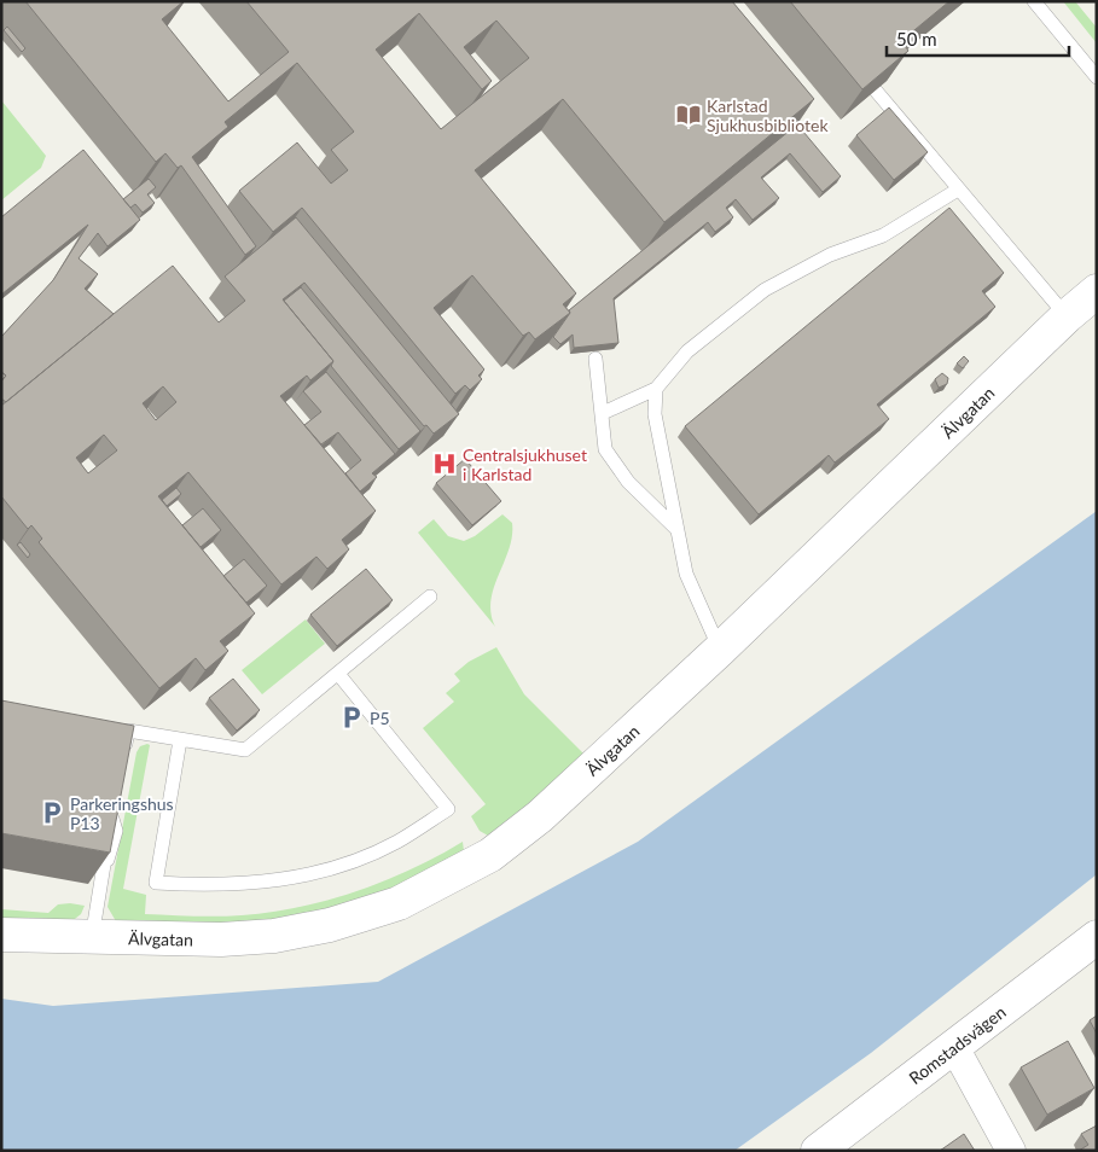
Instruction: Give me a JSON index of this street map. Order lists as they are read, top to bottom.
{
  "streets": {
    "street": ["Älvgatan", "Romstadsvägen"]
  },
  "places": {
    "library": ["Karlstad Sjukhusbibliotek"],
    "hospital": ["Centralsjukhuset i Karlstad"],
    "parking": ["P5", "Parkeringshus P13"]
  },
  "scale_bar": "50 m"
}
